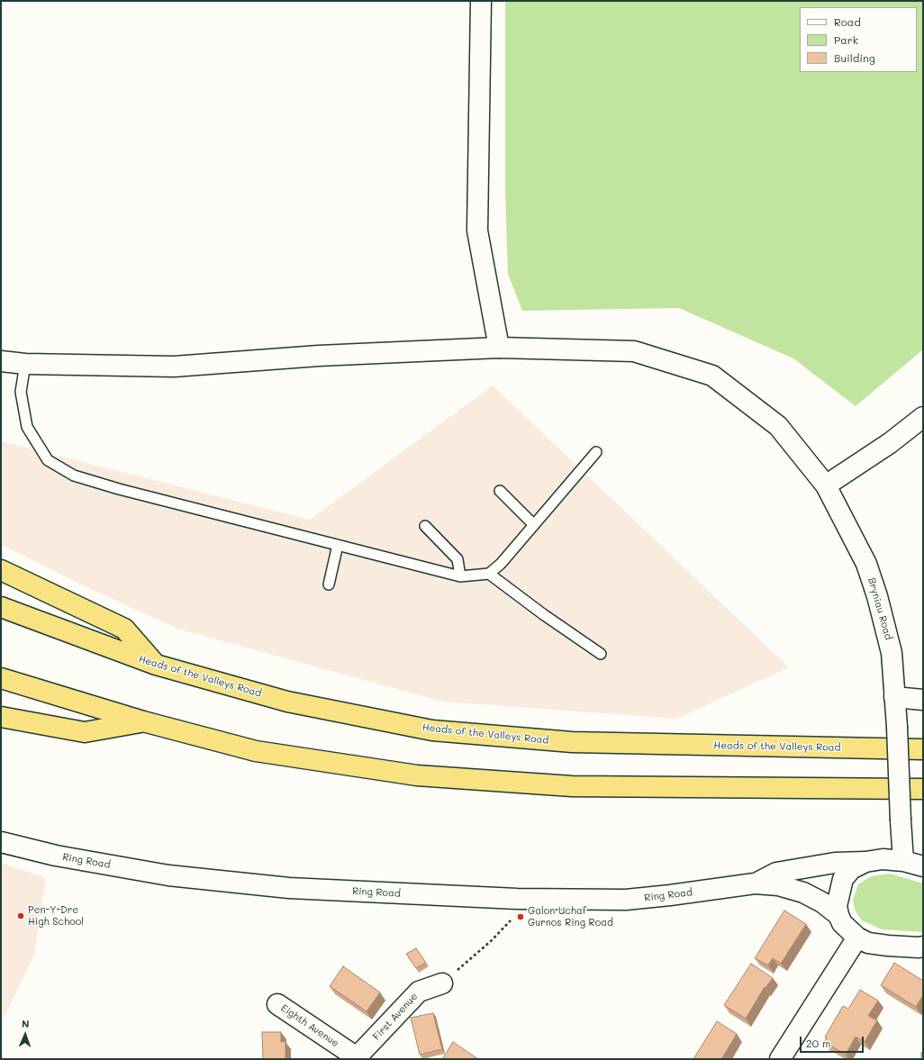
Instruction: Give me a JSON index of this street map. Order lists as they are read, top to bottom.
{
  "streets": {
    "highway": ["Heads of the Valleys Road"],
    "street": [
      "Bryniau Road",
      "Ring Road",
      "First Avenue",
      "Eighth Avenue"
    ]
  },
  "crossings": [
    ["First Avenue", "Eighth Avenue"]
  ],
  "places": ["Pen-Y-Dre High School", "Galon Uchaf Gurnos Ring Road"],
  "legend": ["Road", "Park", "Building"],
  "scale_bar": "20 m",
  "north": "top"
}
